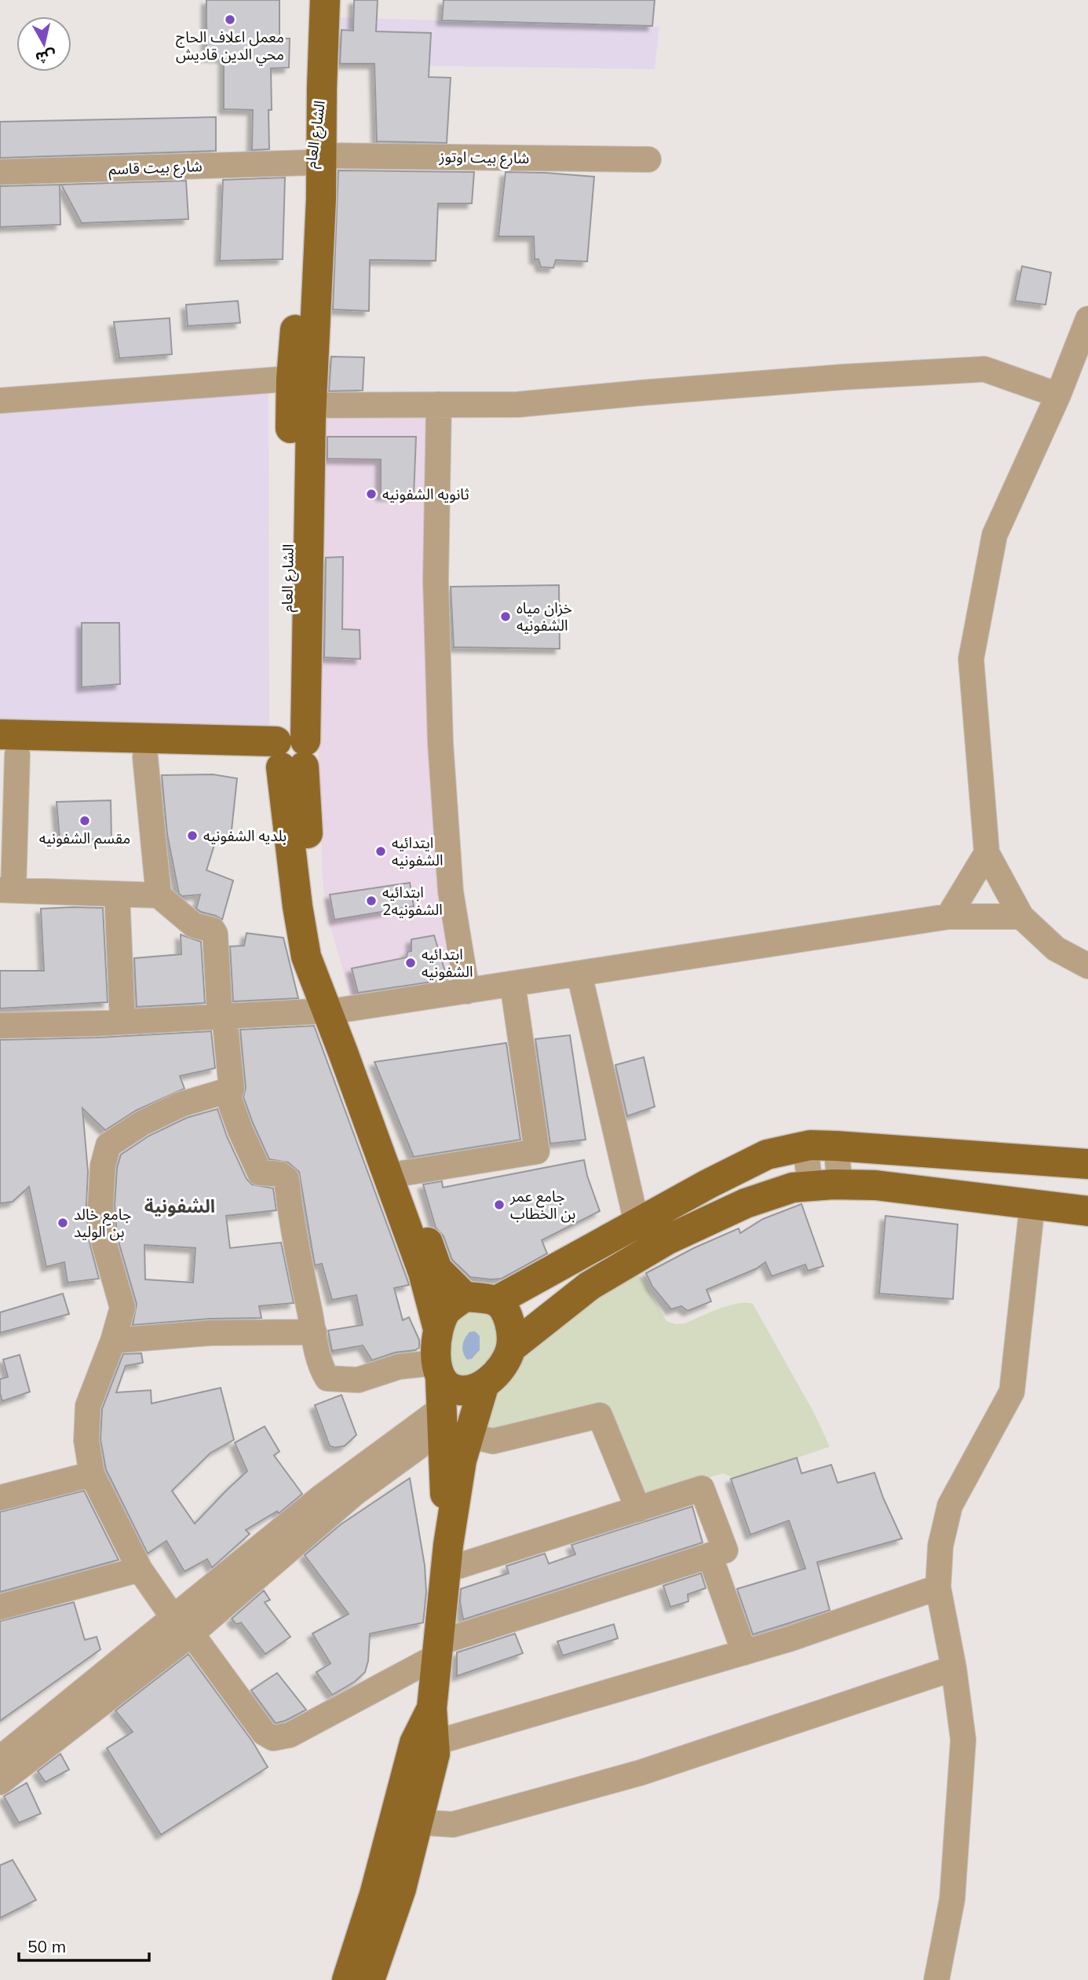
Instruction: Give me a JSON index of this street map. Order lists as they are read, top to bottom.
{
  "streets": {
    "main road": ["الشارع العام"],
    "street": ["شارع بيت اوتوز", "شارع بيت قاسم"]
  },
  "crossings": [
    ["الشارع العام", "شارع بيت اوتوز"],
    ["الشارع العام", "شارع بيت قاسم"],
    ["شارع بيت اوتوز", "شارع بيت قاسم"]
  ],
  "districts": ["الشفونية"],
  "places": [
    "معمل اعلاف الحاج محي الدين قاديش",
    "ثانويه الشفونيه",
    "خزان مياه الشفونيه",
    "مقسم الشفونيه",
    "بلديه الشفونيه",
    "ايتدائيه الشفونيه",
    "ابتدائيه الشفونيه2",
    "ابتدائيه الشفونيه",
    "جامع عمر بن الخطاب",
    "جامع خالد بن الوليد"
  ],
  "scale_bar": "50 m",
  "north": "bottom"
}
